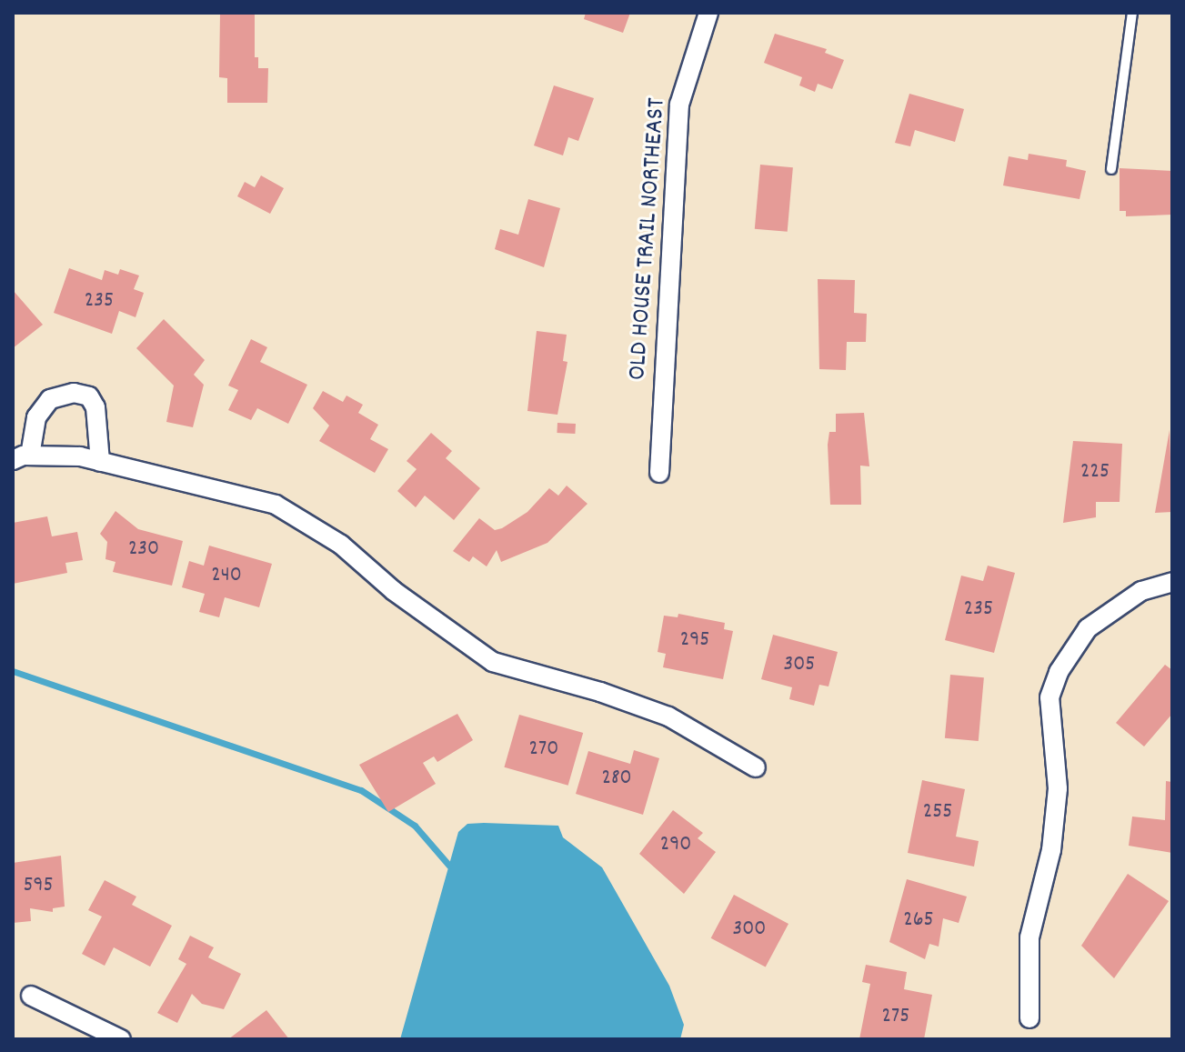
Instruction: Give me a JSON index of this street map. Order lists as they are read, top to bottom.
{
  "streets": {
    "street": ["OLD HOUSE TRAIL NORTHEAST"]
  },
  "house_numbers": [
    "235",
    "225",
    "230",
    "240",
    "235",
    "295",
    "305",
    "270",
    "280",
    "255",
    "290",
    "595",
    "265",
    "300",
    "275"
  ]
}
